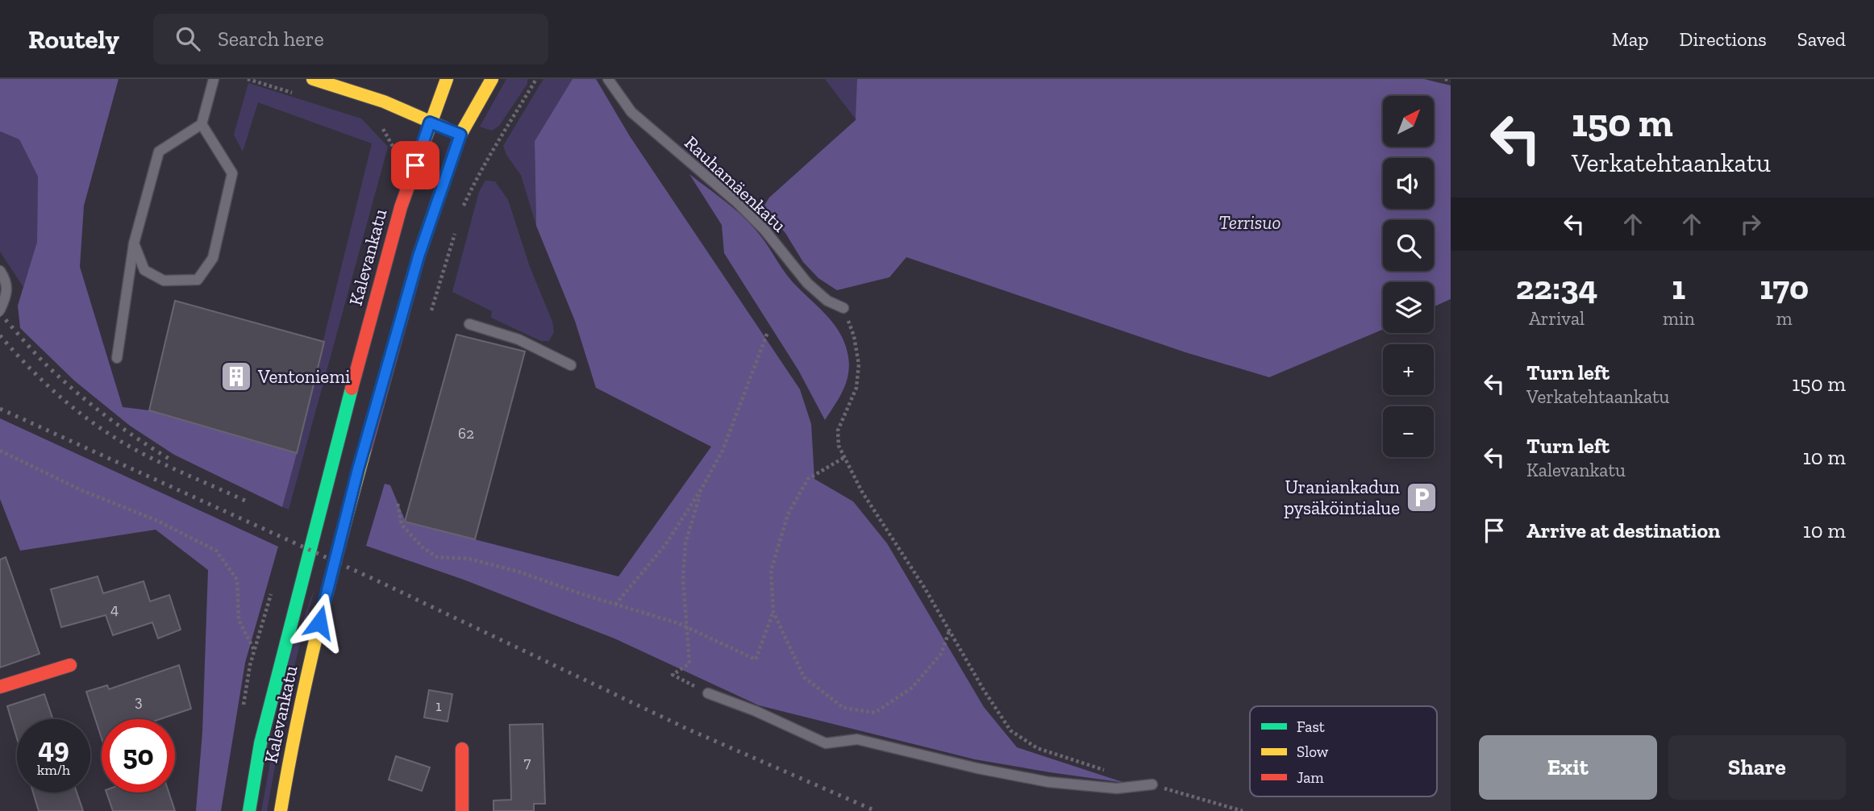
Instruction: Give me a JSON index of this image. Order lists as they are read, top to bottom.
{
  "streets": {
    "main road": ["Kalevankatu"],
    "lane": ["Rauhamäenkatu"]
  },
  "parks": ["Terrisuo"],
  "places": {
    "building": ["Ventoniemi"],
    "parking": ["Uraniankadun pysäköintialue"]
  },
  "house_numbers": [
    "62",
    "4",
    "3",
    "1",
    "7"
  ],
  "legend": ["Fast", "Slow", "Jam"],
  "north": "top right",
  "page": {
    "header": "Routely",
    "search": "Search here",
    "nav": ["Map", "Directions", "Saved"],
    "turn": ["150 m", "Verkatehtaankatu"],
    "map_buttons": ["+", "−"],
    "eta": [
      "22:34",
      "Arrival",
      "1",
      "min",
      "170",
      "m"
    ],
    "list": [
      {
        "name": "Turn left",
        "note": "Verkatehtaankatu",
        "value": "150 m"
      },
      {
        "name": "Turn left",
        "note": "Kalevankatu",
        "value": "10 m"
      },
      {
        "name": "Arrive at destination",
        "value": "10 m"
      }
    ],
    "speed": "49 km/h",
    "limit": "50",
    "buttons": ["Exit", "Share"]
  }
}
